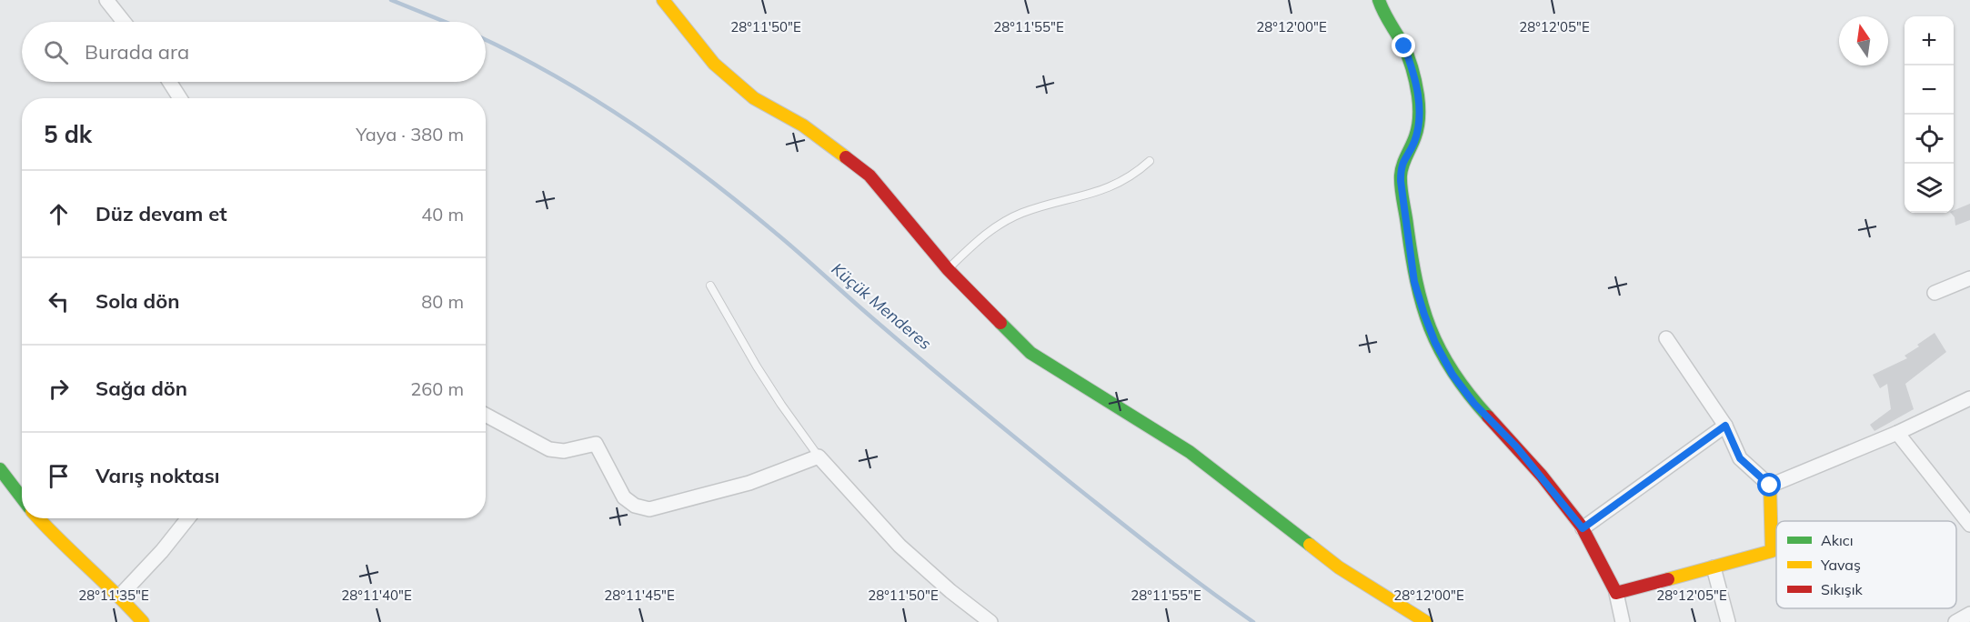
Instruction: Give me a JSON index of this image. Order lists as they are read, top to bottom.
{
  "water": ["Küçük Menderes"],
  "legend": ["Akıcı", "Yavaş", "Sıkışık"],
  "north": "top",
  "page": {
    "map_buttons": ["+", "−"],
    "search": "Burada ara",
    "heading": ["5 dk", "Yaya · 380 m"],
    "list": [
      ["Düz devam et", "40 m"],
      ["Sola dön", "80 m"],
      ["Sağa dön", "260 m"],
      "Varış noktası"
    ]
  },
  "coordinates": [
    "28°11'50\"E",
    "28°11'55\"E",
    "28°12'00\"E",
    "28°12'05\"E",
    "28°11'35\"E",
    "28°11'40\"E",
    "28°11'45\"E"
  ]
}
